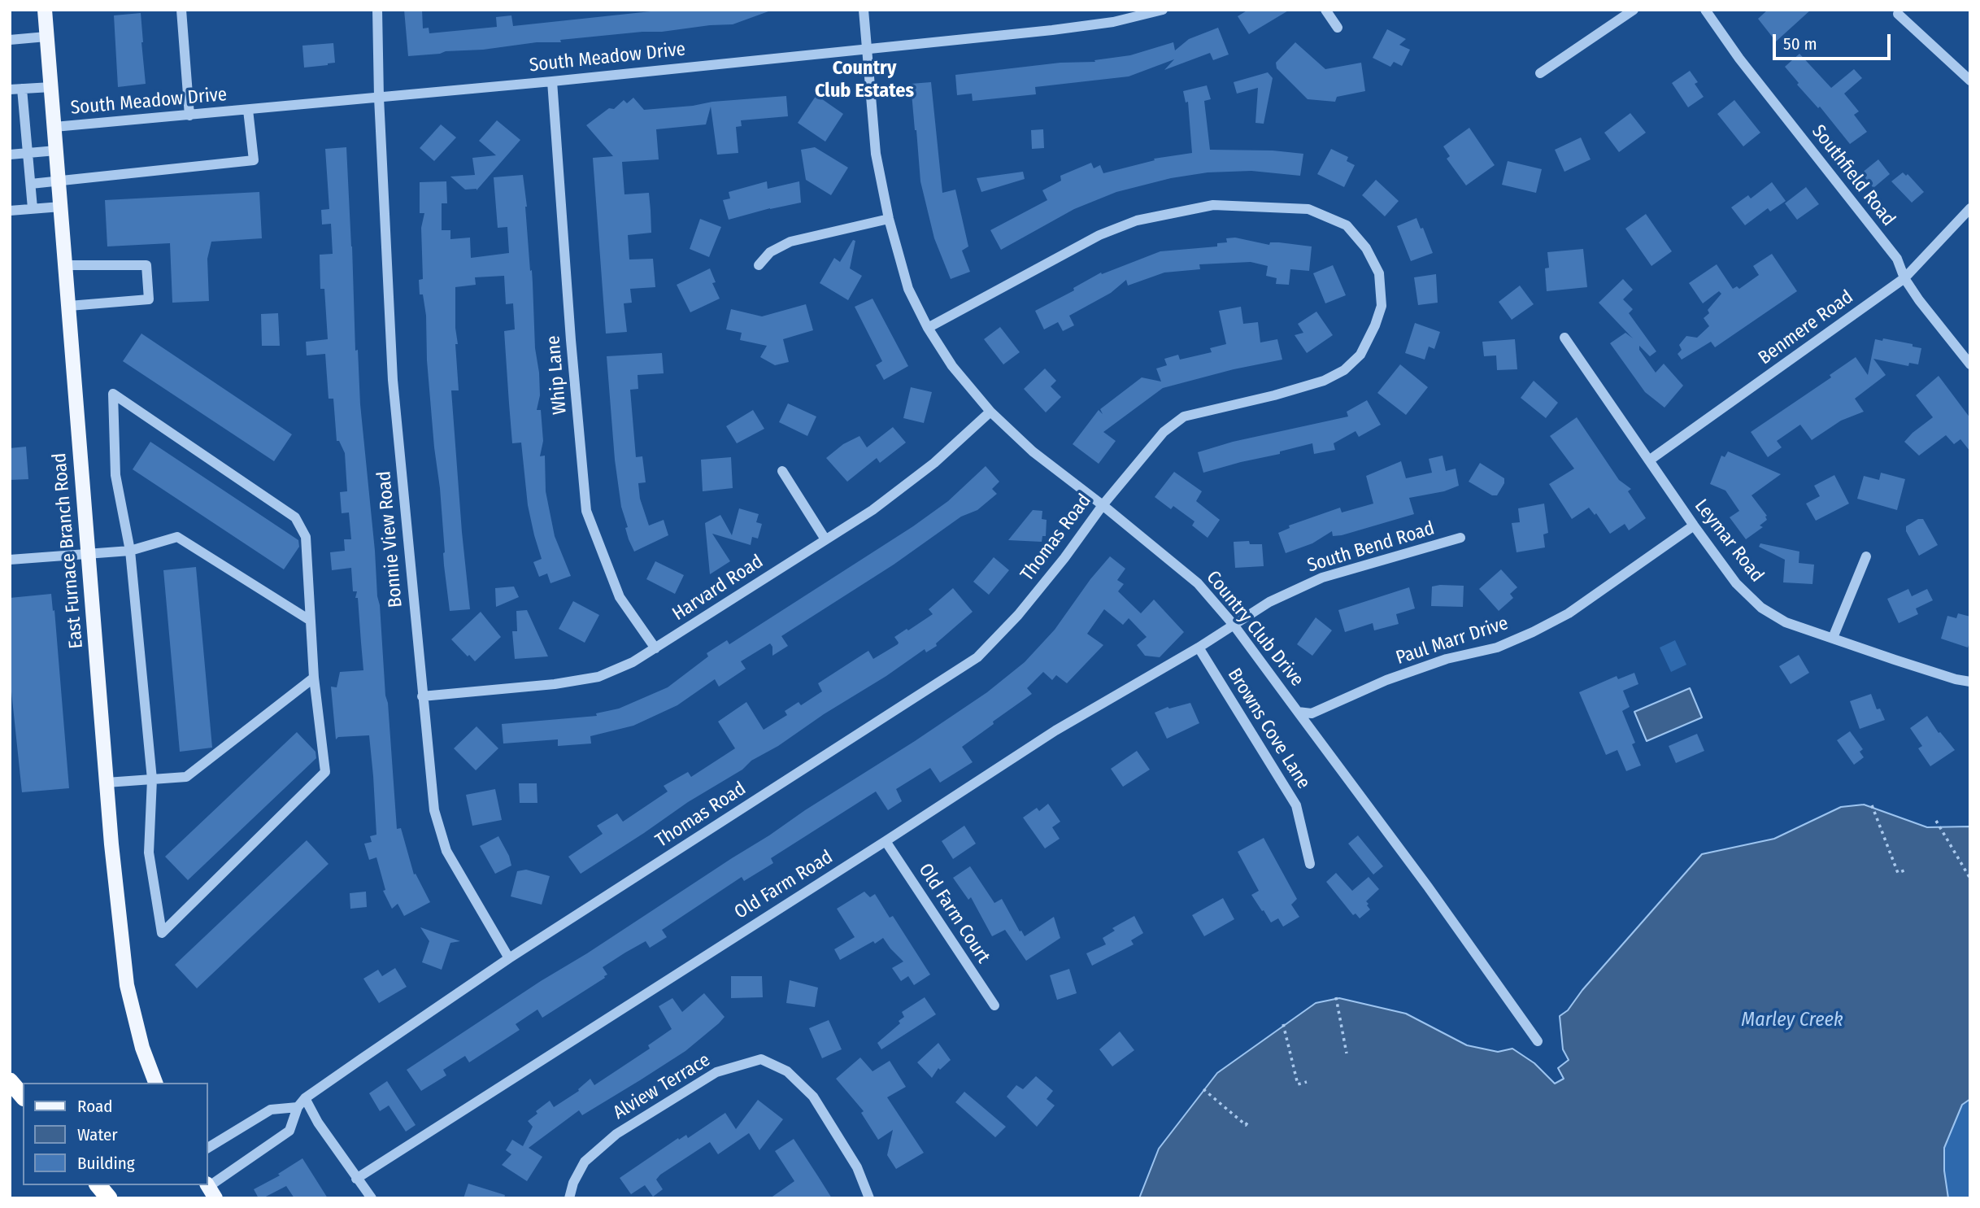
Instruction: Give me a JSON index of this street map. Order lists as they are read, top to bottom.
{
  "streets": {
    "main road": ["East Furnace Branch Road"],
    "street": [
      "South Meadow Drive",
      "Southfield Road",
      "Benmere Road",
      "Whip Lane",
      "Thomas Road",
      "Bonnie View Road",
      "Leymar Road",
      "South Bend Road",
      "Harvard Road",
      "Country Club Drive",
      "Paul Marr Drive",
      "Browns Cove Lane",
      "Old Farm Road",
      "Old Farm Court",
      "Alview Terrace"
    ]
  },
  "crossings": [
    ["South Meadow Drive", "Whip Lane"],
    ["South Meadow Drive", "Bonnie View Road"],
    ["South Meadow Drive", "East Furnace Branch Road"],
    ["South Meadow Drive", "Country Club Drive"],
    ["Southfield Road", "Benmere Road"],
    ["Benmere Road", "Leymar Road"],
    ["Whip Lane", "Harvard Road"],
    ["Thomas Road", "Bonnie View Road"],
    ["Thomas Road", "Country Club Drive"],
    ["Bonnie View Road", "Harvard Road"],
    ["Leymar Road", "Paul Marr Drive"],
    ["South Bend Road", "Country Club Drive"],
    ["South Bend Road", "Old Farm Road"],
    ["Harvard Road", "Country Club Drive"],
    ["Country Club Drive", "Paul Marr Drive"],
    ["Country Club Drive", "Old Farm Road"],
    ["Browns Cove Lane", "Old Farm Road"],
    ["Old Farm Road", "Old Farm Court"]
  ],
  "districts": ["Country Club Estates"],
  "water": ["Marley Creek"],
  "legend": ["Road", "Water", "Building"],
  "scale_bar": "50 m"
}
